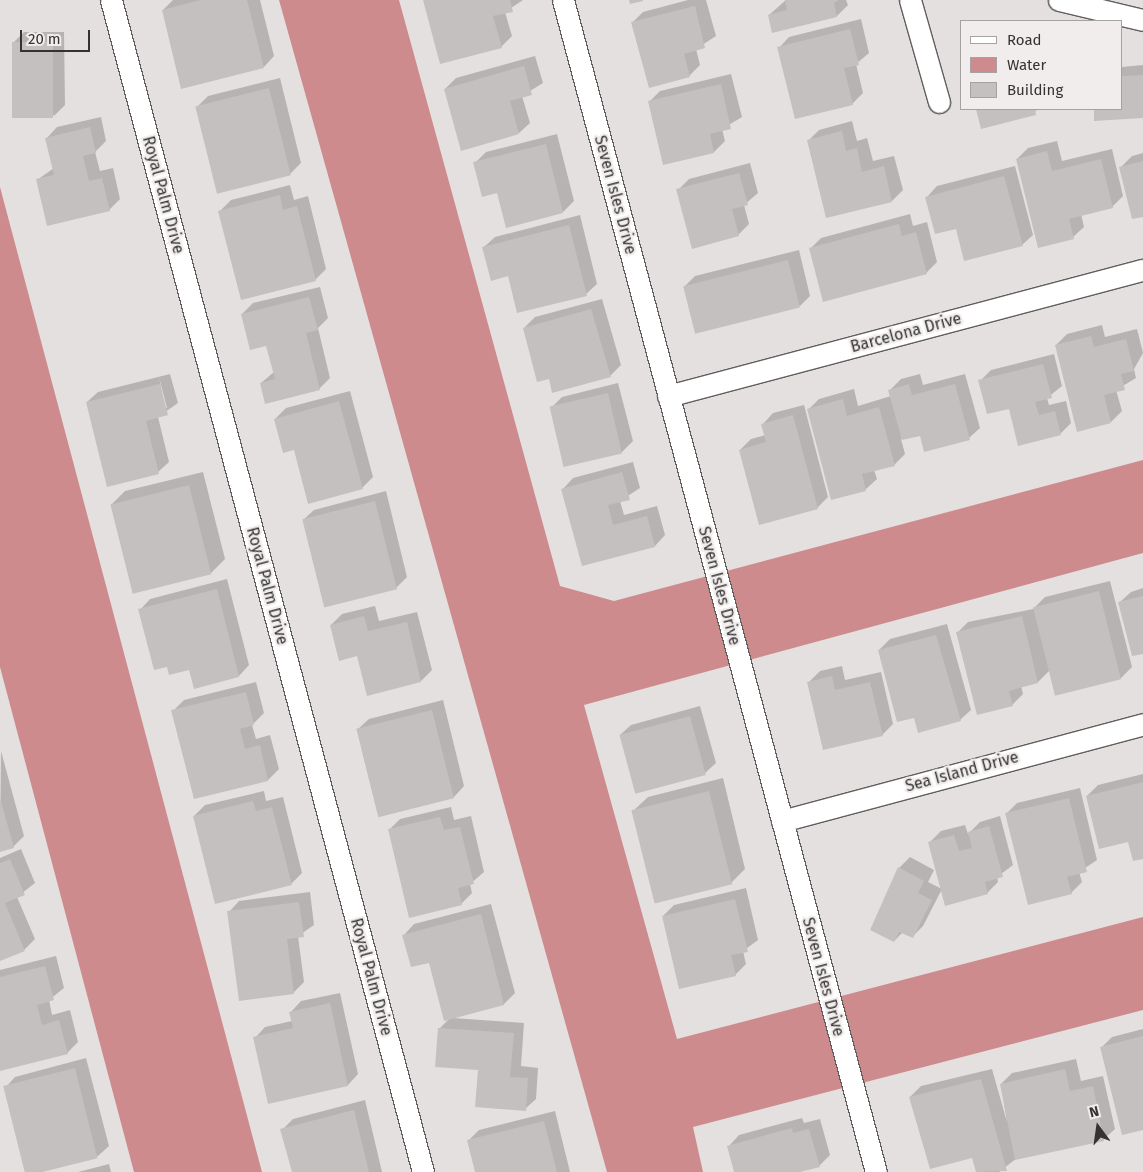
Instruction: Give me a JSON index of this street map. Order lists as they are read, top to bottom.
{
  "streets": {
    "street": [
      "Royal Palm Drive",
      "Seven Isles Drive",
      "Barcelona Drive",
      "Sea Island Drive"
    ]
  },
  "crossings": [
    ["Seven Isles Drive", "Barcelona Drive"],
    ["Seven Isles Drive", "Sea Island Drive"]
  ],
  "legend": ["Road", "Water", "Building"],
  "scale_bar": "20 m",
  "north": "top"
}
